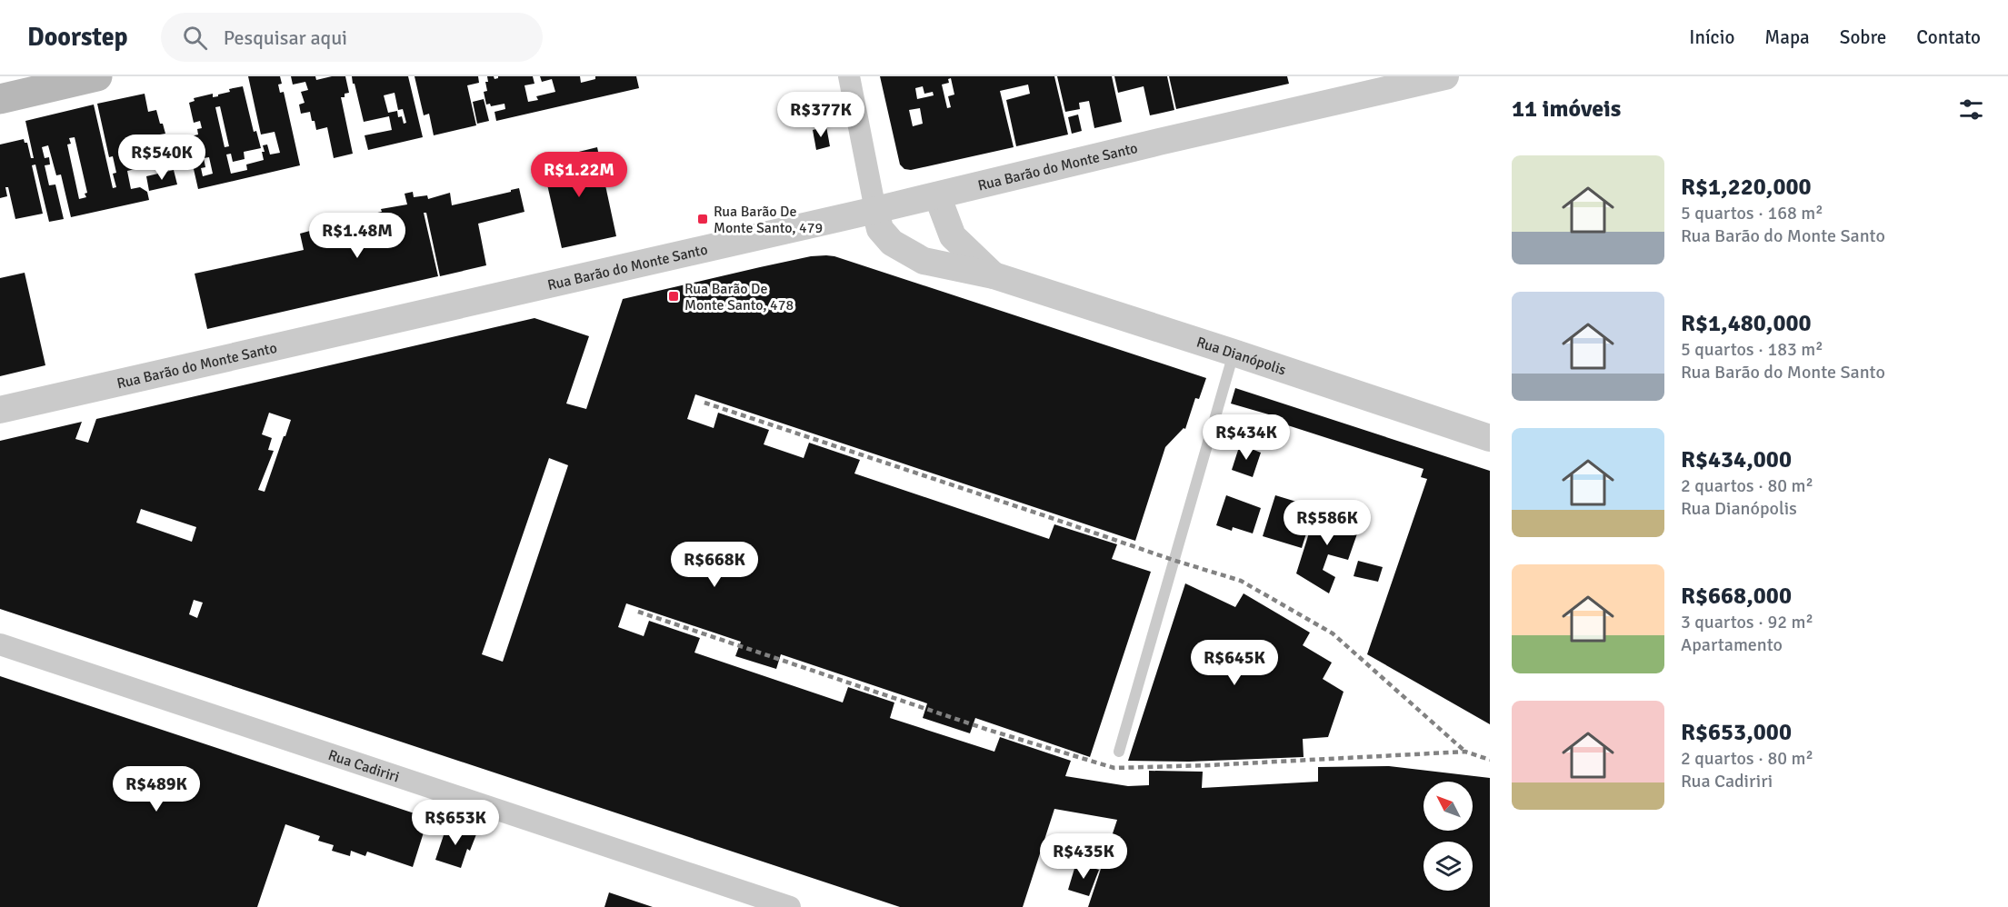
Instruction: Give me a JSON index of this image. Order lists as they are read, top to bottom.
{
  "streets": {
    "street": ["Rua Barão do Monte Santo", "Rua Dianópolis", "Rua Cadiriri"]
  },
  "crossings": [
    ["Rua Barão do Monte Santo", "Rua Dianópolis"]
  ],
  "places": {
    "transit": ["Rua Barão De Monte Santo, 479", "Rua Barão De Monte Santo, 478"]
  },
  "north": "top left",
  "page": {
    "header": "Doorstep",
    "search": "Pesquisar aqui",
    "nav": [
      "Início",
      "Mapa",
      "Sobre",
      "Contato"
    ],
    "heading": "11 imóveis",
    "price": [
      "R$377K",
      "R$540K",
      "R$1.22M",
      "R$1.48M",
      "R$434K",
      "R$586K",
      "R$668K",
      "R$645K",
      "R$489K",
      "R$653K",
      "R$435K"
    ],
    "list": [
      {
        "name": "R$1,220,000",
        "note": "5 quartos · 168 m² · Rua Barão do Monte Santo"
      },
      {
        "name": "R$1,480,000",
        "note": "5 quartos · 183 m² · Rua Barão do Monte Santo"
      },
      {
        "name": "R$434,000",
        "note": "2 quartos · 80 m² · Rua Dianópolis"
      },
      {
        "name": "R$668,000",
        "note": "3 quartos · 92 m² · Apartamento"
      },
      {
        "name": "R$653,000",
        "note": "2 quartos · 80 m² · Rua Cadiriri"
      }
    ]
  }
}
